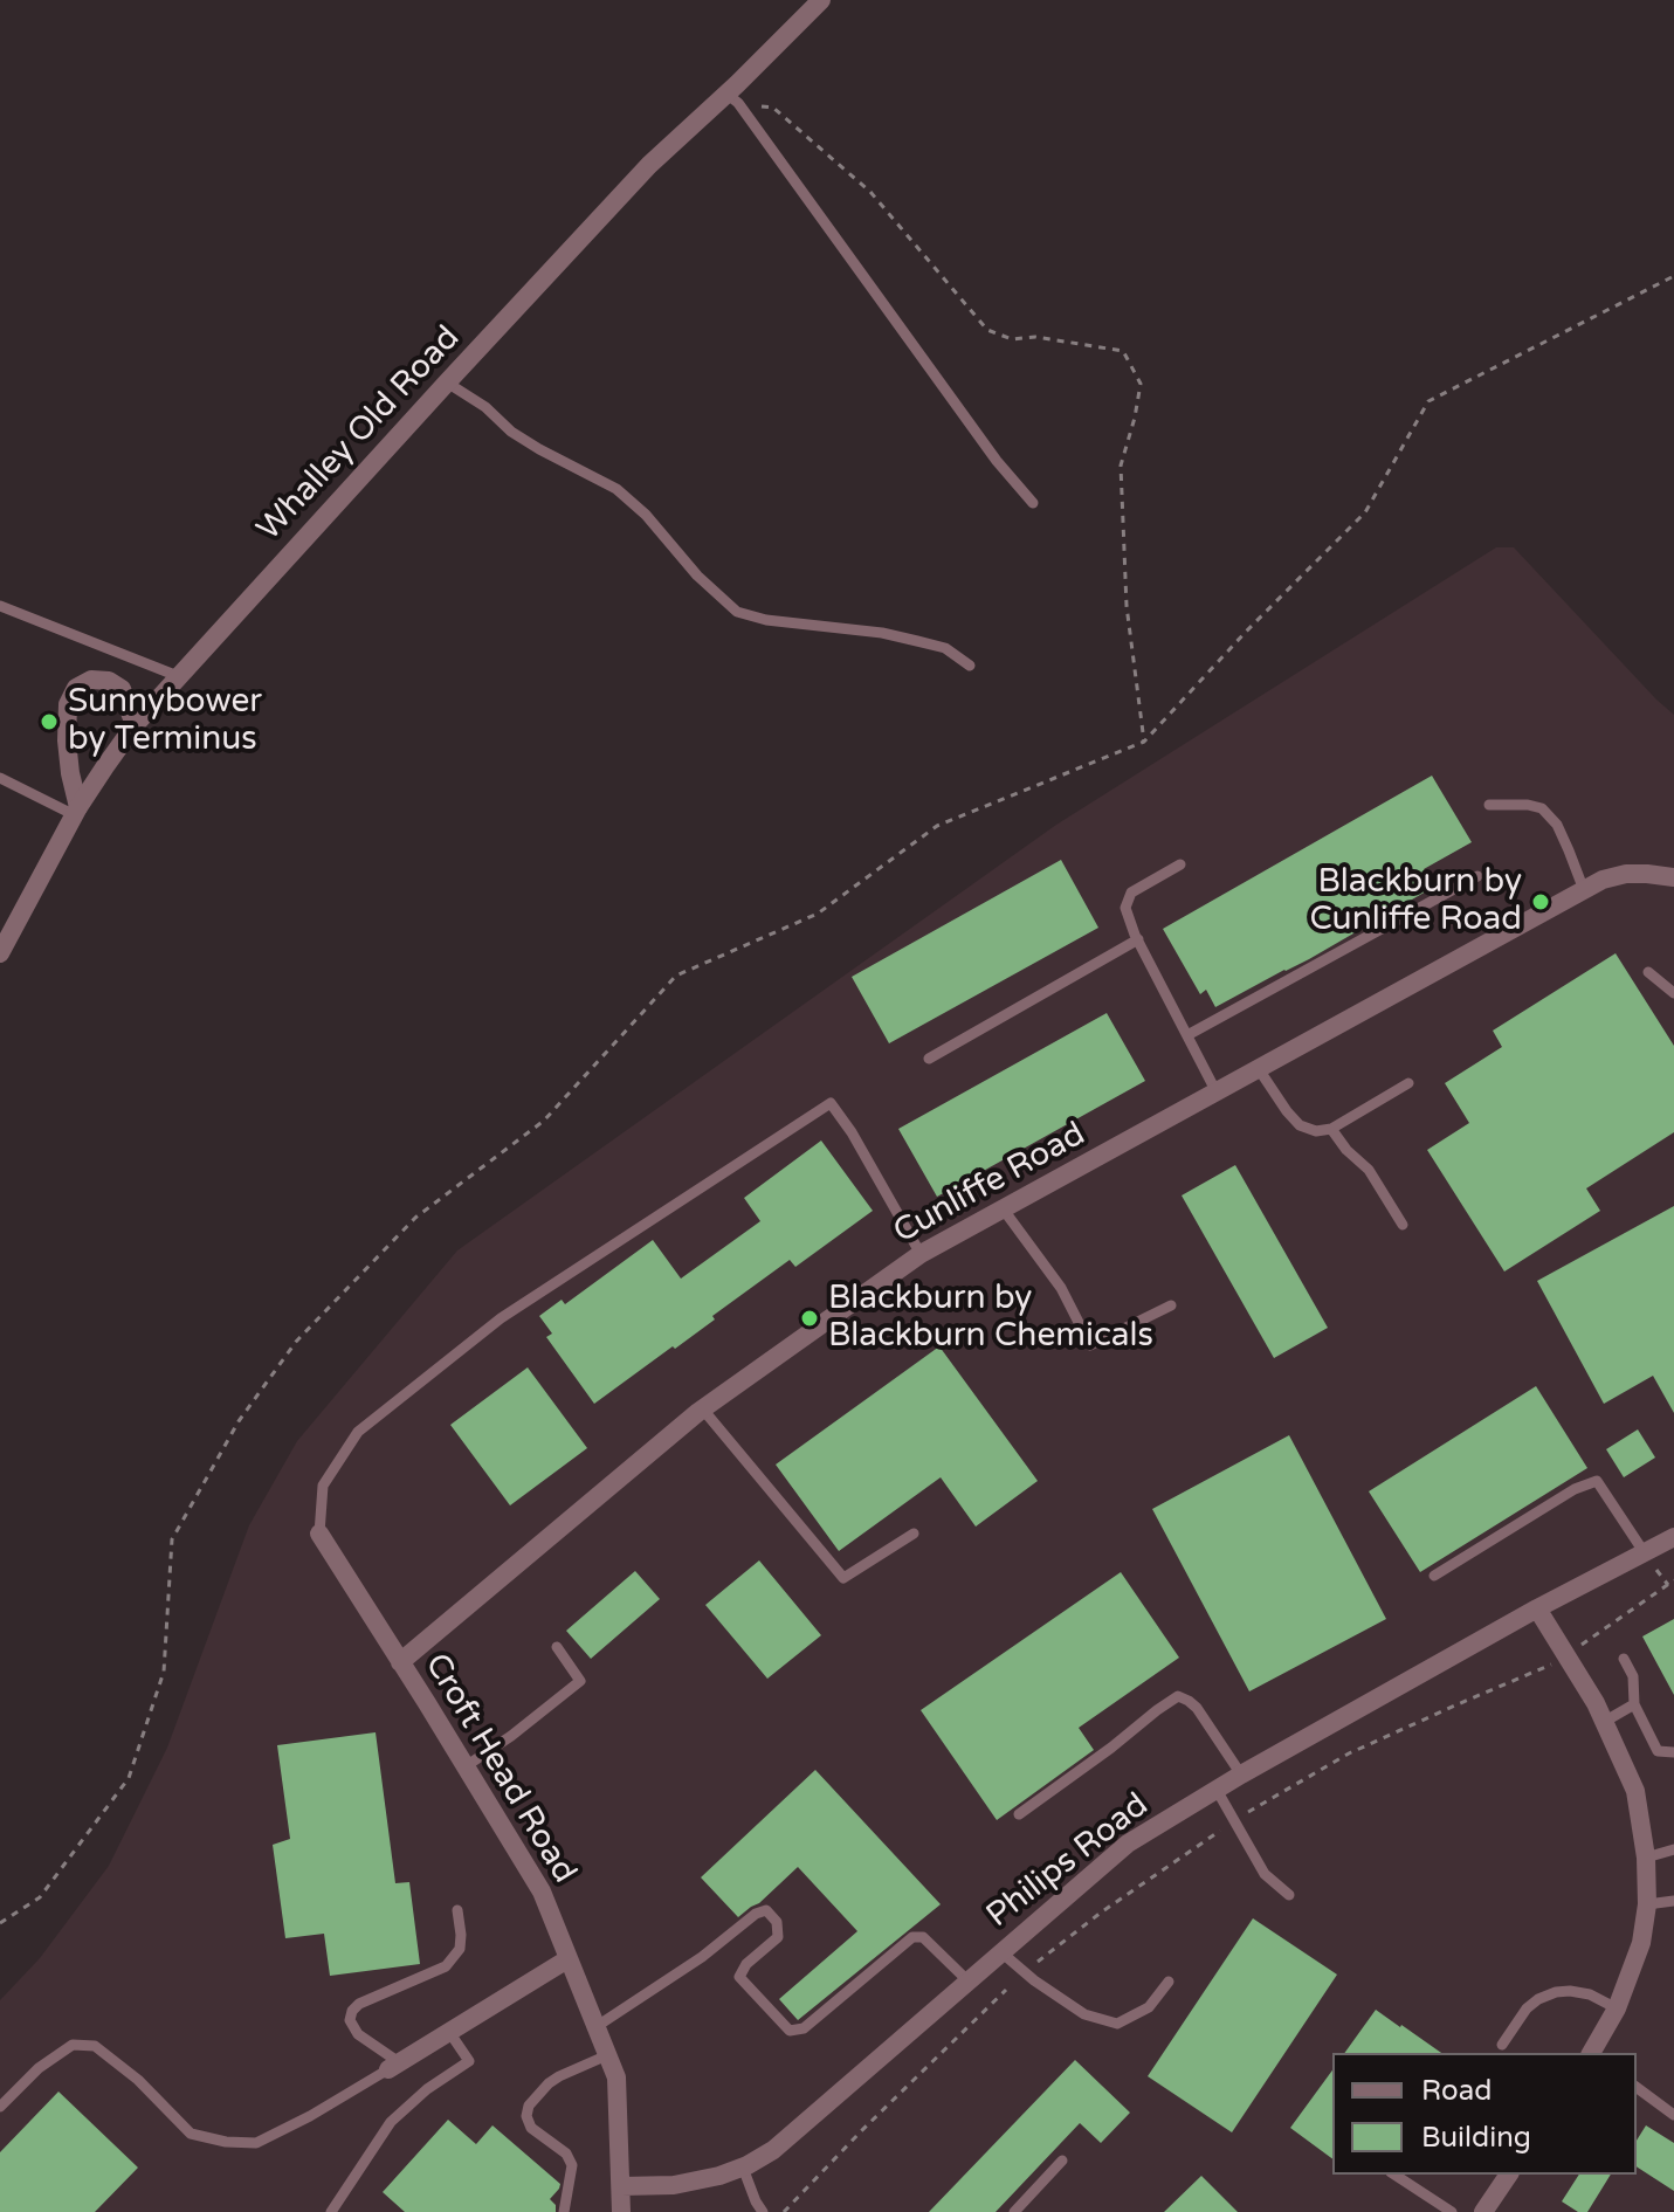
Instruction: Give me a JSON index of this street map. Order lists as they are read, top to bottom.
{
  "streets": {
    "street": [
      "Whalley Old Road",
      "Cunliffe Road",
      "Croft Head Road",
      "Philips Road"
    ]
  },
  "crossings": [
    ["Cunliffe Road", "Croft Head Road"],
    ["Croft Head Road", "Philips Road"]
  ],
  "places": ["Sunnybower by Terminus", "Blackburn by Cunliffe Road", "Blackburn by Blackburn Chemicals"],
  "legend": ["Road", "Building"]
}
